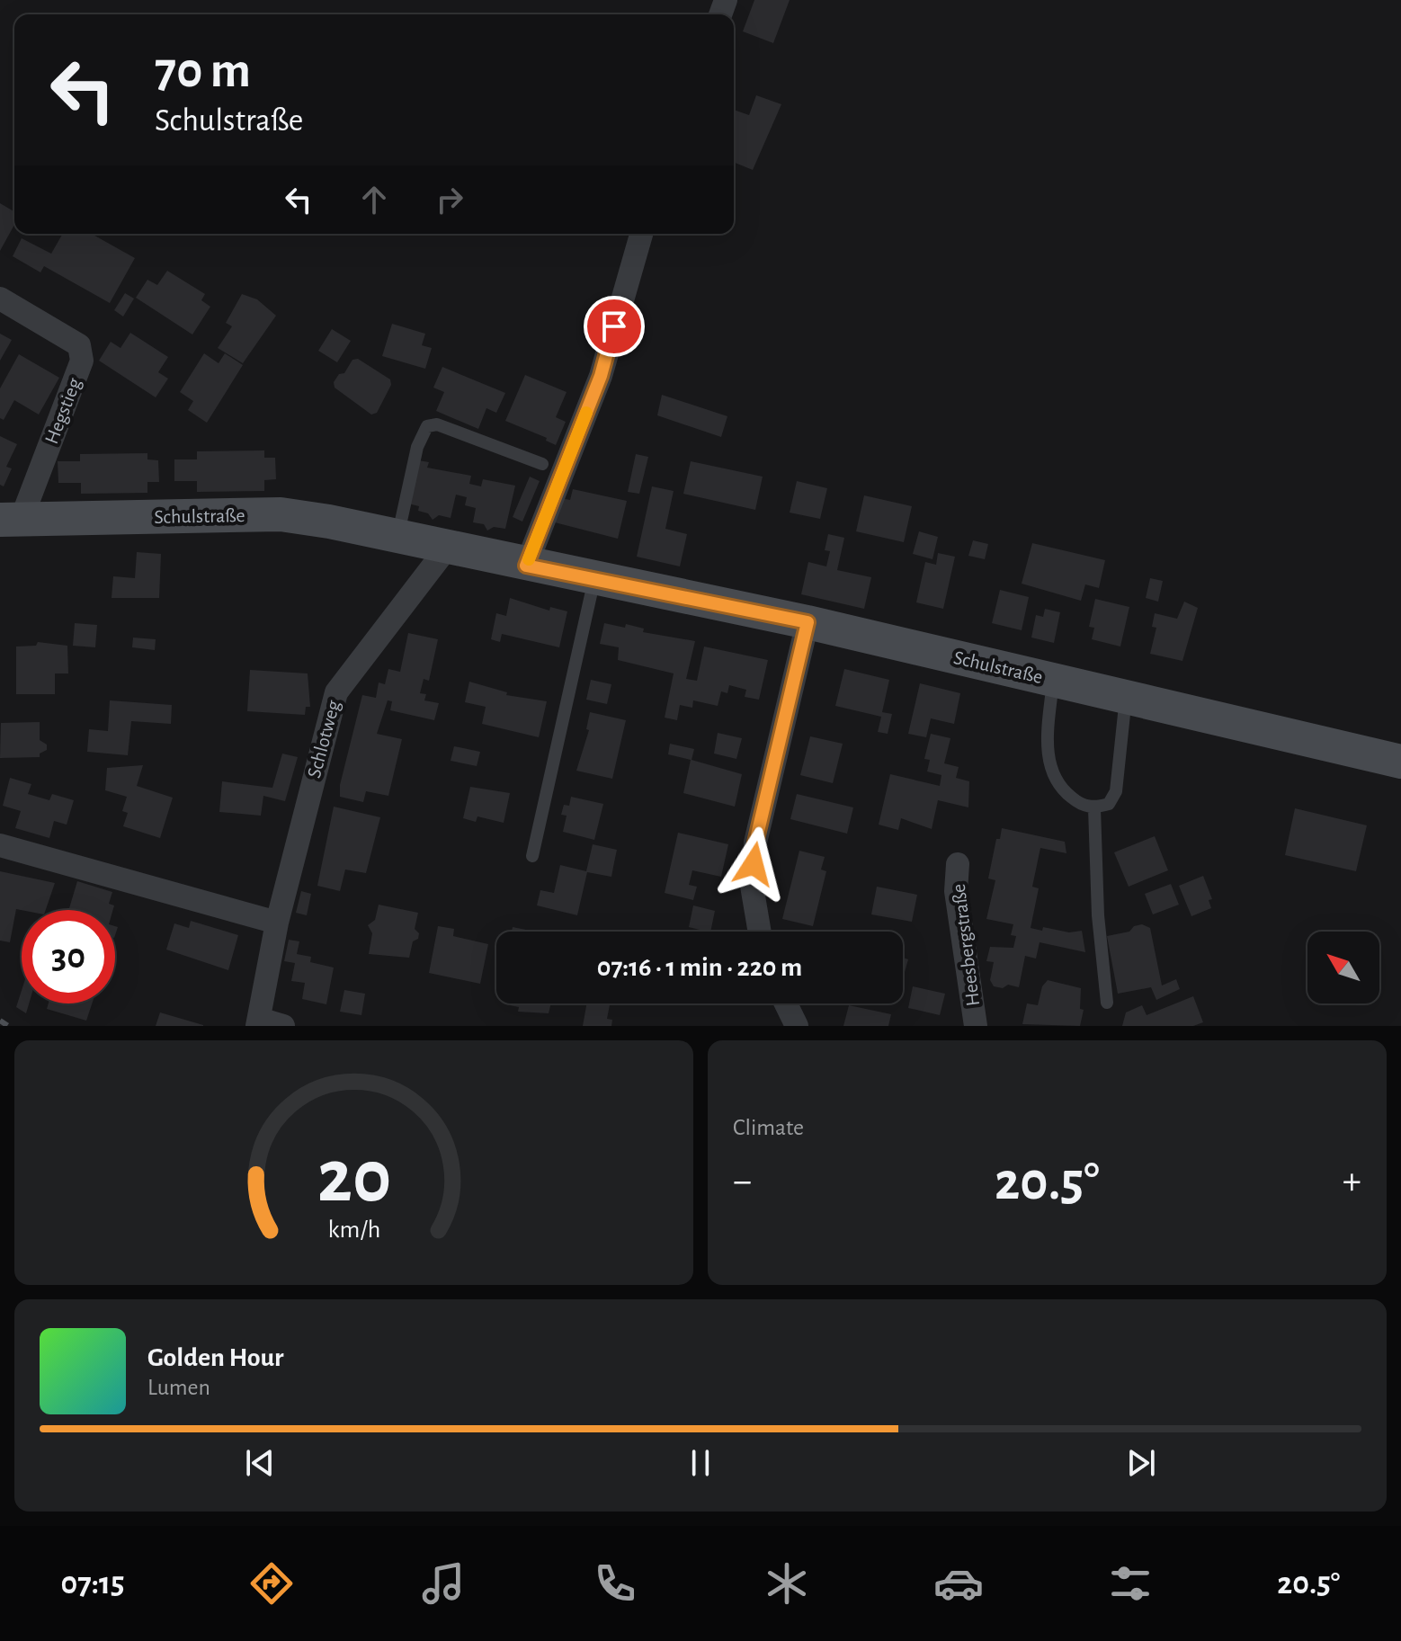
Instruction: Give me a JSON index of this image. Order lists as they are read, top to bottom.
{
  "streets": {
    "street": [
      "Hegstieg",
      "Schulstraße",
      "Schlotweg",
      "Heesbergstraße"
    ]
  },
  "crossings": [
    ["Hegstieg", "Schulstraße"],
    ["Schulstraße", "Schlotweg"]
  ],
  "north": "top left",
  "page": {
    "turn": ["70 m", "Schulstraße"],
    "limit": "30",
    "trip": "07:16 · 1 min · 220 m",
    "tile": "Climate",
    "heat": ["−", "20.5°", "+"],
    "song": ["Golden Hour", "Lumen"],
    "tabs": ["07:15", "20.5°"],
    "gauge": ["20", "km/h"]
  }
}
